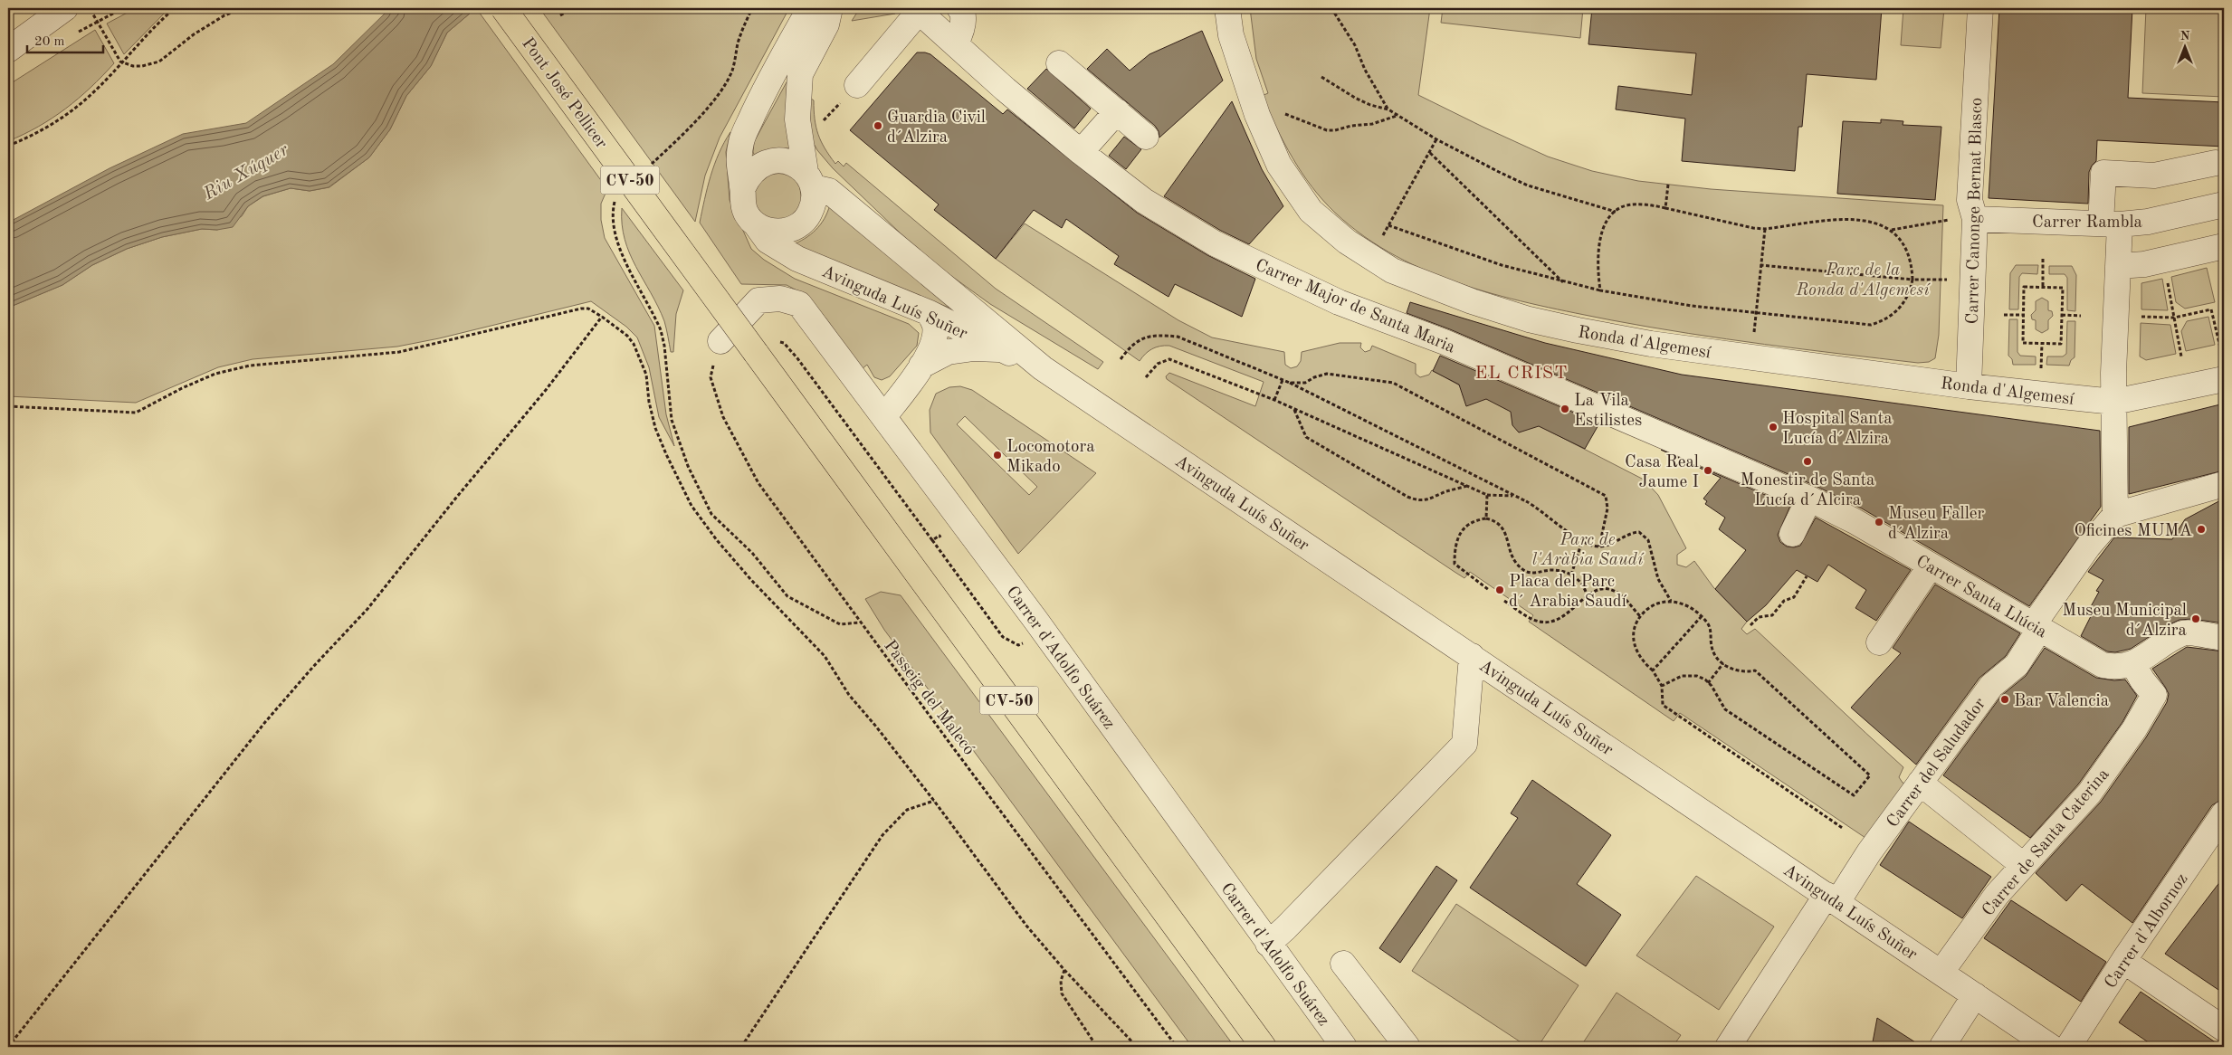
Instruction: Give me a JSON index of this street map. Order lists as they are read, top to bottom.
{
  "streets": {
    "main road": ["Pont José Pellicer", "CV-50"],
    "street": [
      "Carrer Canonge Bernat Blasco",
      "Carrer Rambla",
      "Avinguda Luís Suñer",
      "Carrer Major de Santa Maria",
      "Ronda d'Algemesí",
      "Carrer Santa Llúcia",
      "Carrer d'Adolfo Suárez",
      "Carrer del Saludador",
      "Carrer de Santa Caterina",
      "Carrer d'Albornoz"
    ],
    "path": ["Passeig del Malecó"]
  },
  "crossings": [
    ["Pont José Pellicer", "CV-50"],
    ["Carrer Canonge Bernat Blasco", "Carrer Rambla"],
    ["Carrer Canonge Bernat Blasco", "Ronda d'Algemesí"],
    ["Avinguda Luís Suñer", "Carrer del Saludador"],
    ["Avinguda Luís Suñer", "Carrer de Santa Caterina"],
    ["Carrer Major de Santa Maria", "Carrer Santa Llúcia"],
    ["Carrer Santa Llúcia", "Carrer del Saludador"],
    ["Carrer Santa Llúcia", "Carrer de Santa Caterina"],
    ["Carrer d'Adolfo Suárez", "Passeig del Malecó"]
  ],
  "districts": ["EL CRIST"],
  "water": ["Riu Xúquer"],
  "parks": ["Parc de la Ronda d'Algemesí", "Parc de l'Aràbia Saudí"],
  "places": [
    "Guardia Civil d´Alzira",
    "La Vila Estilistes",
    "Hospital Santa Lucía d´Alzira",
    "Locomotora Mikado",
    "Monestir de Santa Lucía d´Alcira",
    "Casa Real Jaume I",
    "Museu Faller d´Alzira",
    "Oficines MUMA",
    "Placa del Parc d´ Arabia Saudí",
    "Museu Municipal d´Alzira",
    "Bar Valencia"
  ],
  "scale_bar": "20 m",
  "north": "top"
}
